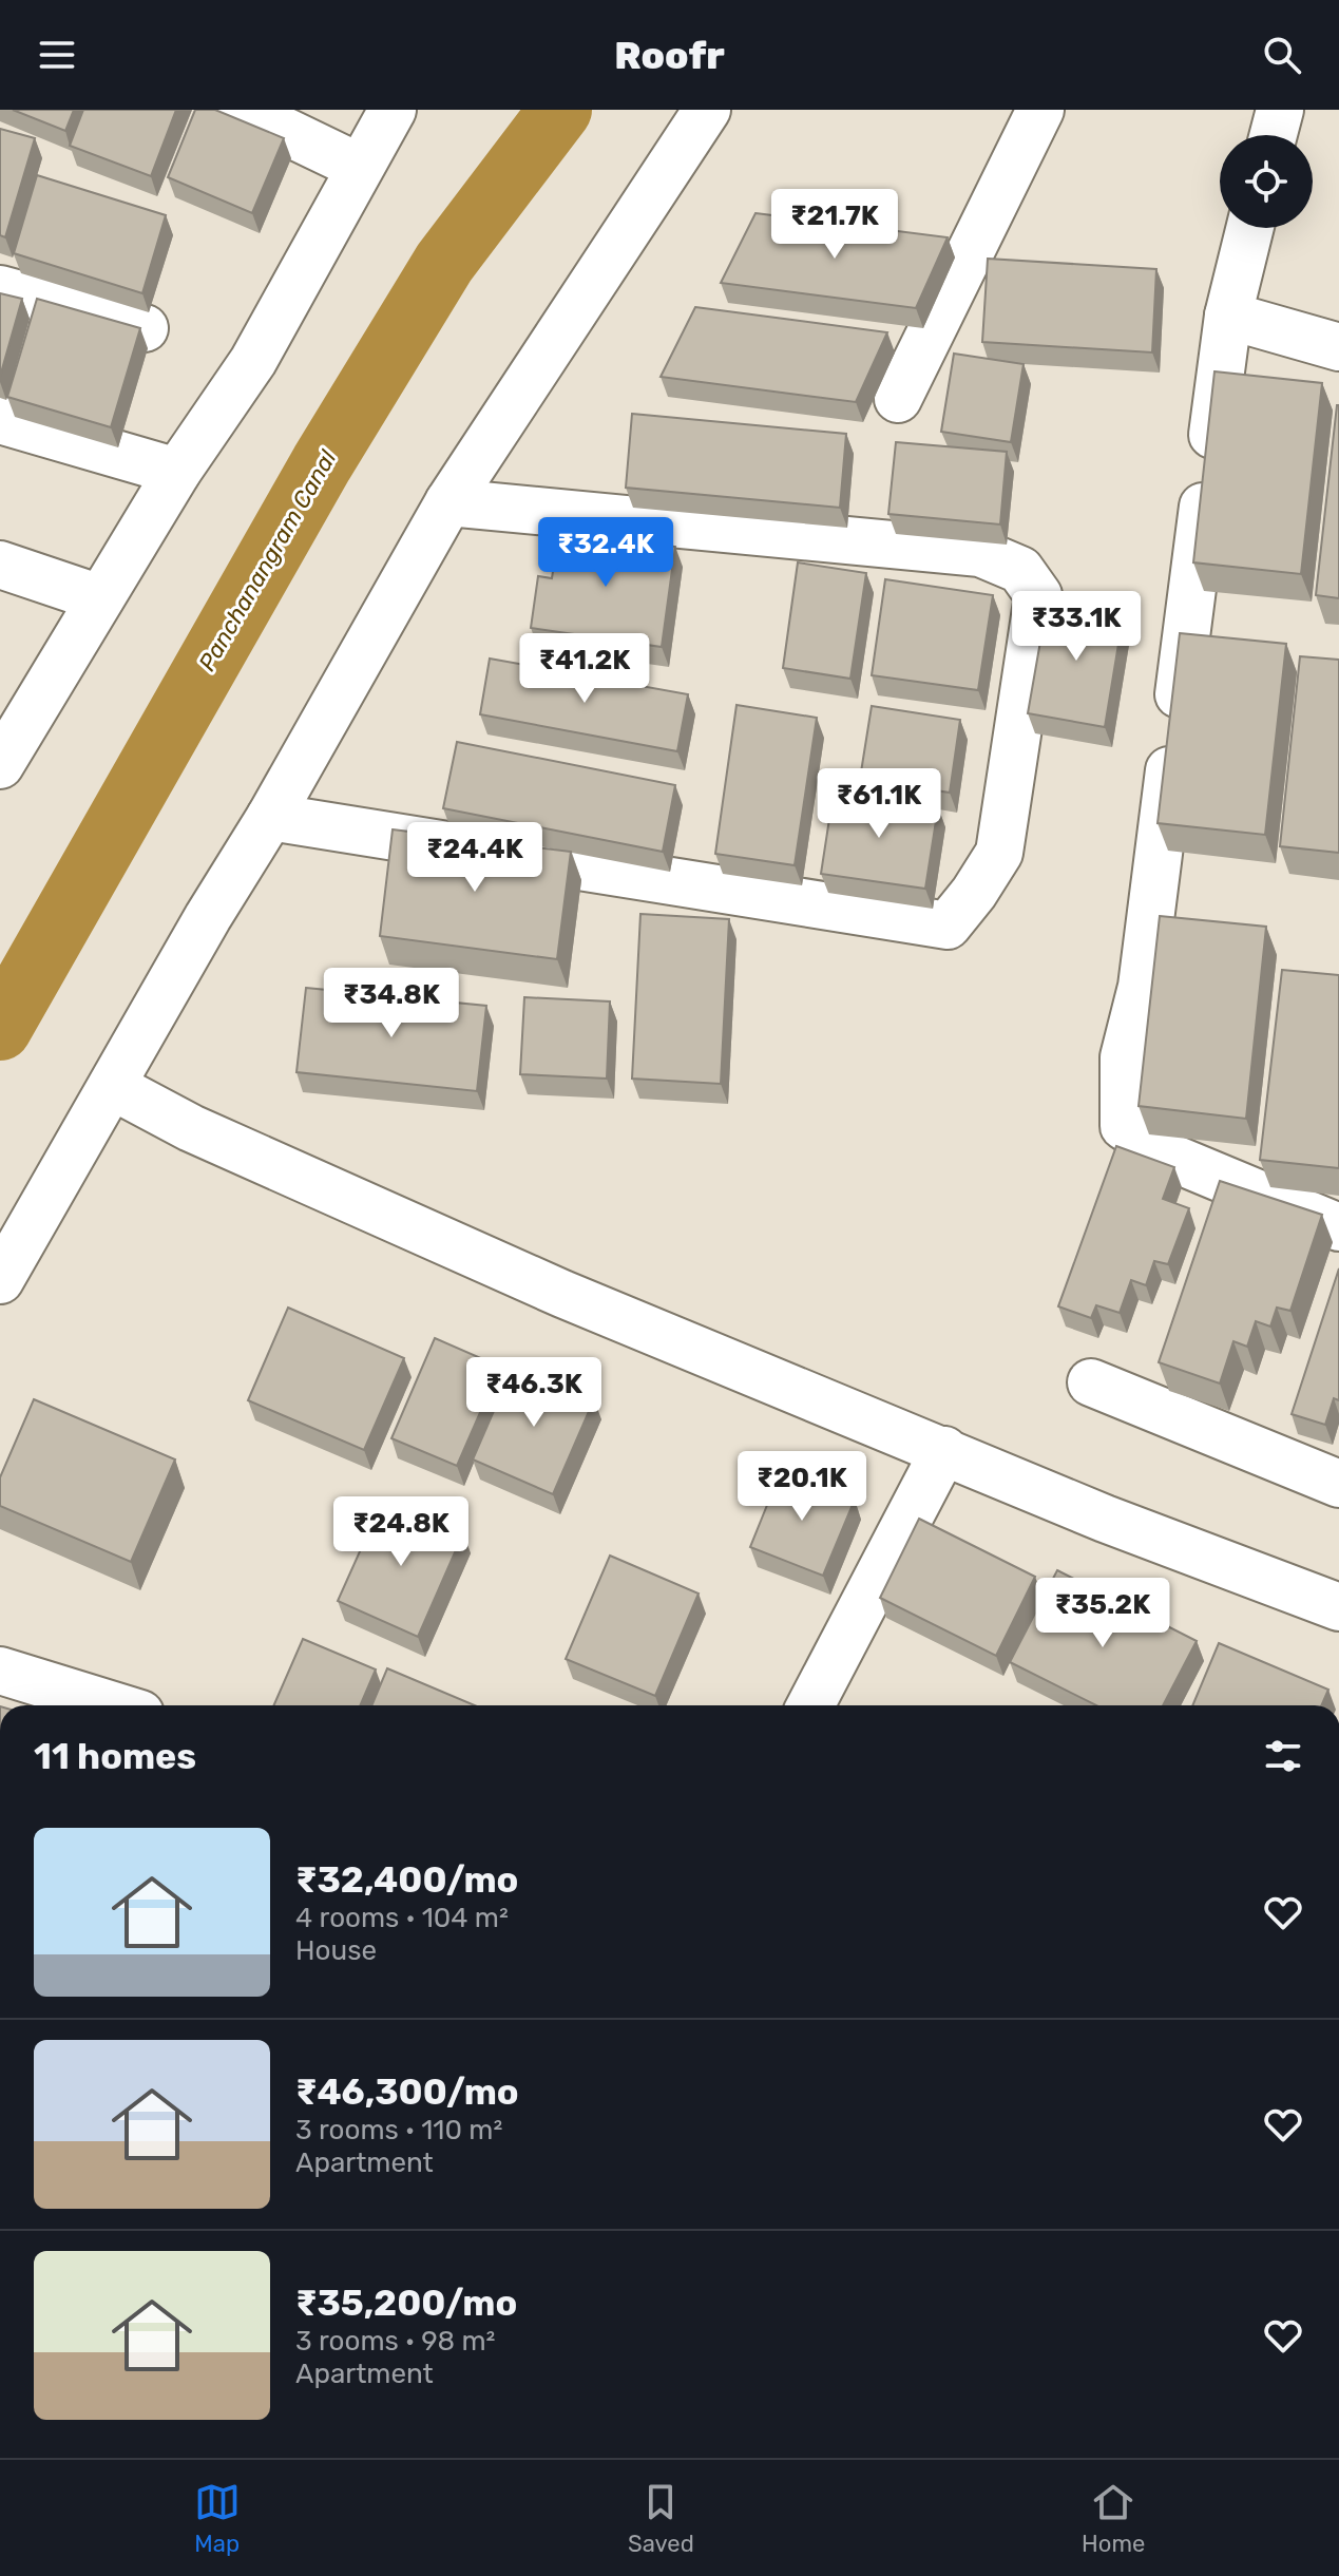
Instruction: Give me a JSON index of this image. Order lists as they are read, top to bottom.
{
  "water": ["Panchanangram Canal"],
  "page": {
    "header": "Roofr",
    "price": [
      "₹21.7K",
      "₹32.4K",
      "₹33.1K",
      "₹41.2K",
      "₹61.1K",
      "₹24.4K",
      "₹34.8K",
      "₹46.3K",
      "₹20.1K",
      "₹24.8K",
      "₹35.2K"
    ],
    "heading": "11 homes",
    "list": [
      {
        "name": "₹32,400/mo",
        "note": "4 rooms · 104 m² · House"
      },
      {
        "name": "₹46,300/mo",
        "note": "3 rooms · 110 m² · Apartment"
      },
      {
        "name": "₹35,200/mo",
        "note": "3 rooms · 98 m² · Apartment"
      }
    ],
    "tabs": ["Map", "Saved", "Home"]
  }
}
